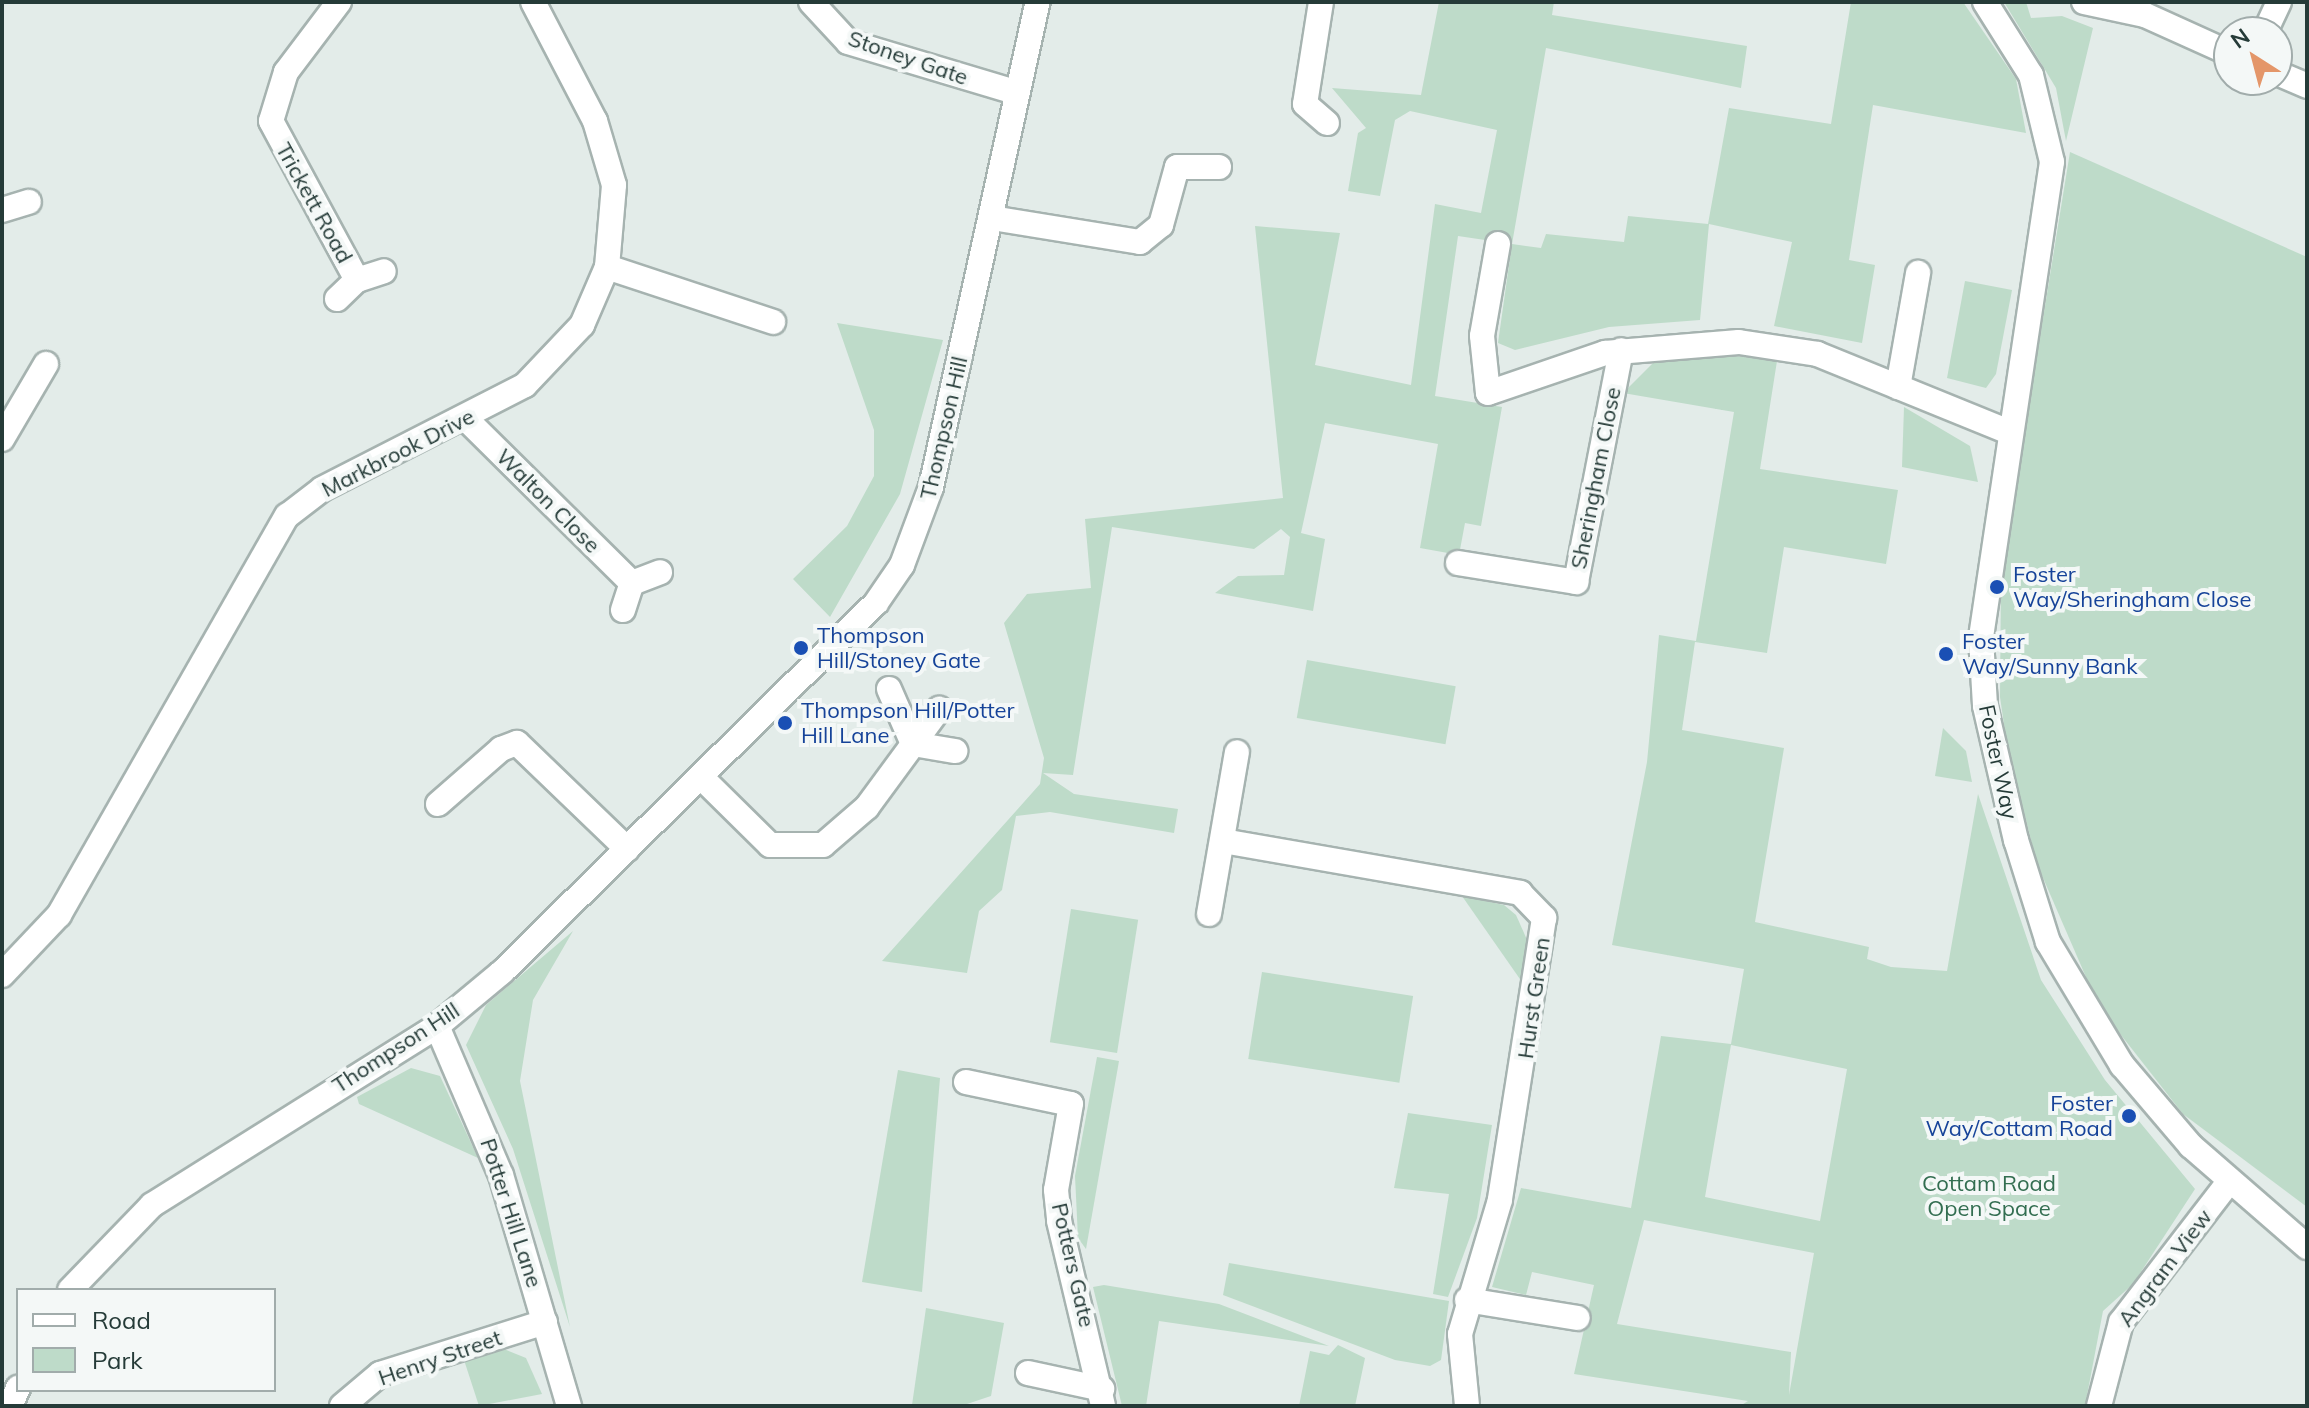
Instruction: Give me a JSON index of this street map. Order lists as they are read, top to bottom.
{
  "streets": {
    "street": [
      "Stoney Gate",
      "Trickett Road",
      "Thompson Hill",
      "Markbrook Drive",
      "Sheringham Close",
      "Walton Close",
      "Foster Way",
      "Hurst Green",
      "Potter Hill Lane",
      "Potters Gate",
      "Angram View",
      "Henry Street"
    ]
  },
  "crossings": [
    ["Stoney Gate", "Thompson Hill"],
    ["Thompson Hill", "Potter Hill Lane"],
    ["Markbrook Drive", "Walton Close"],
    ["Sheringham Close", "Foster Way"],
    ["Foster Way", "Angram View"],
    ["Potter Hill Lane", "Henry Street"]
  ],
  "parks": ["Cottam Road Open Space"],
  "places": [
    "Foster Way/Sheringham Close",
    "Thompson Hill/Stoney Gate",
    "Foster Way/Sunny Bank",
    "Thompson Hill/Potter Hill Lane",
    "Foster Way/Cottam Road"
  ],
  "legend": ["Road", "Park"],
  "north": "top left"
}
